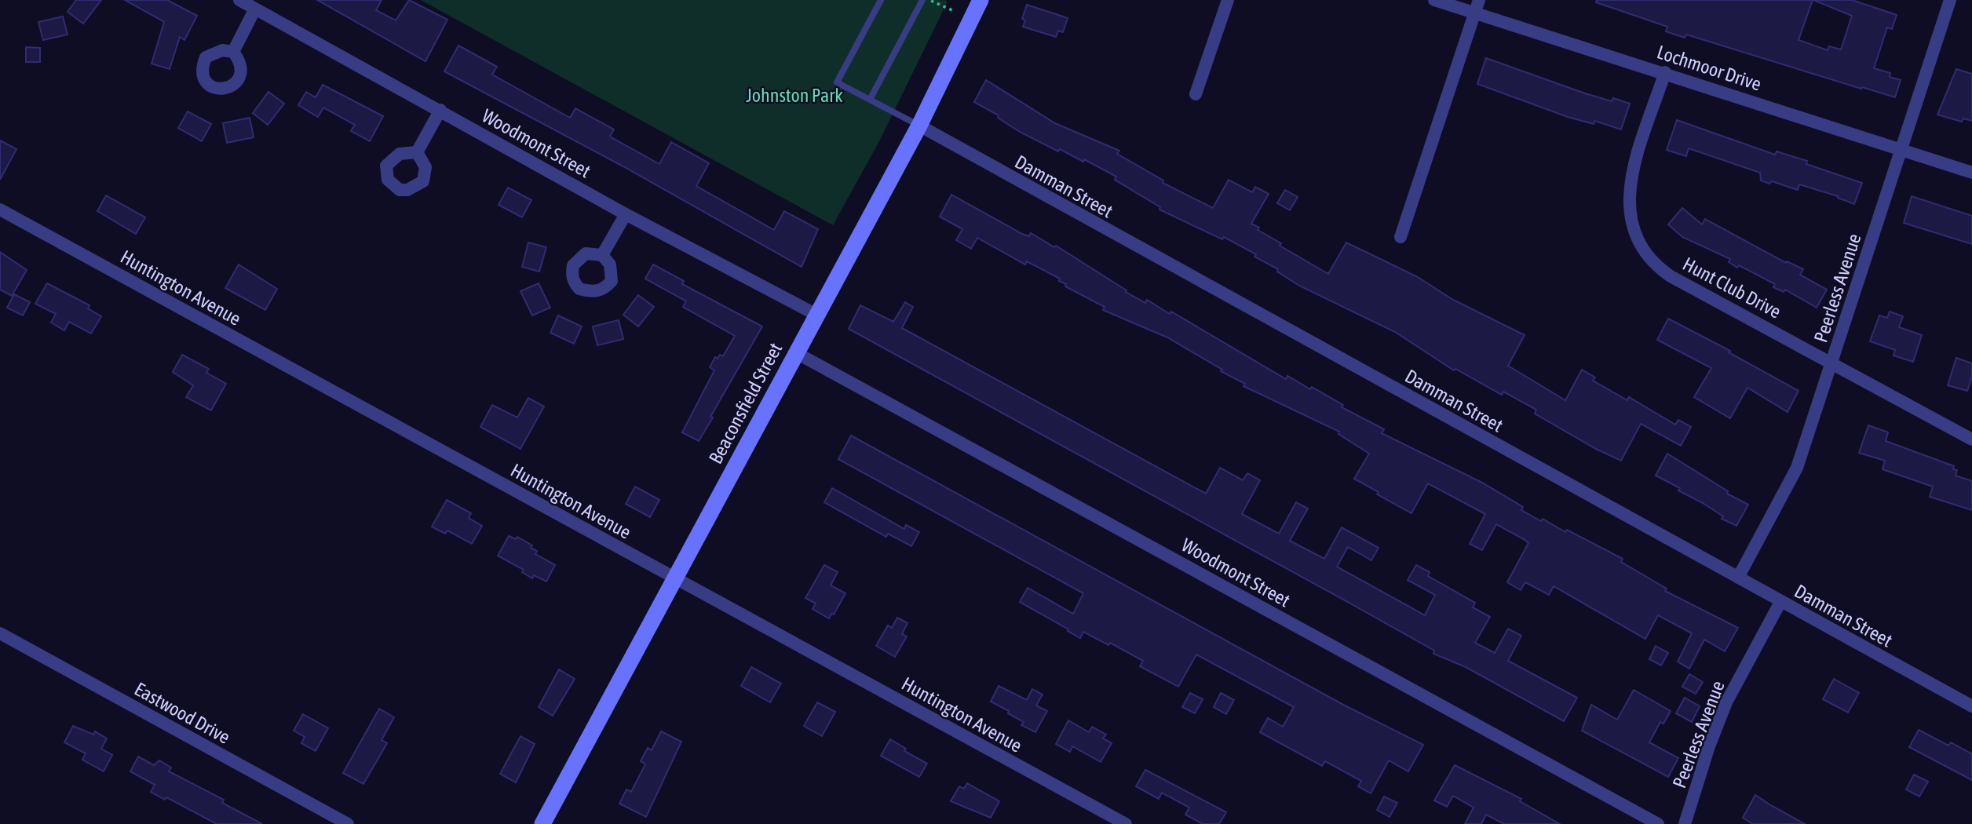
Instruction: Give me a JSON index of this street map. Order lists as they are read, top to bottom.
{
  "streets": {
    "street": [
      "Lochmoor Drive",
      "Woodmont Street",
      "Damman Street",
      "Huntington Avenue",
      "Hunt Club Drive",
      "Peerless Avenue",
      "Beaconsfield Street",
      "Eastwood Drive"
    ]
  },
  "crossings": [
    ["Lochmoor Drive", "Hunt Club Drive"],
    ["Lochmoor Drive", "Peerless Avenue"],
    ["Woodmont Street", "Beaconsfield Street"],
    ["Damman Street", "Peerless Avenue"],
    ["Damman Street", "Beaconsfield Street"],
    ["Huntington Avenue", "Beaconsfield Street"],
    ["Hunt Club Drive", "Peerless Avenue"]
  ],
  "parks": ["Johnston Park"]
}
